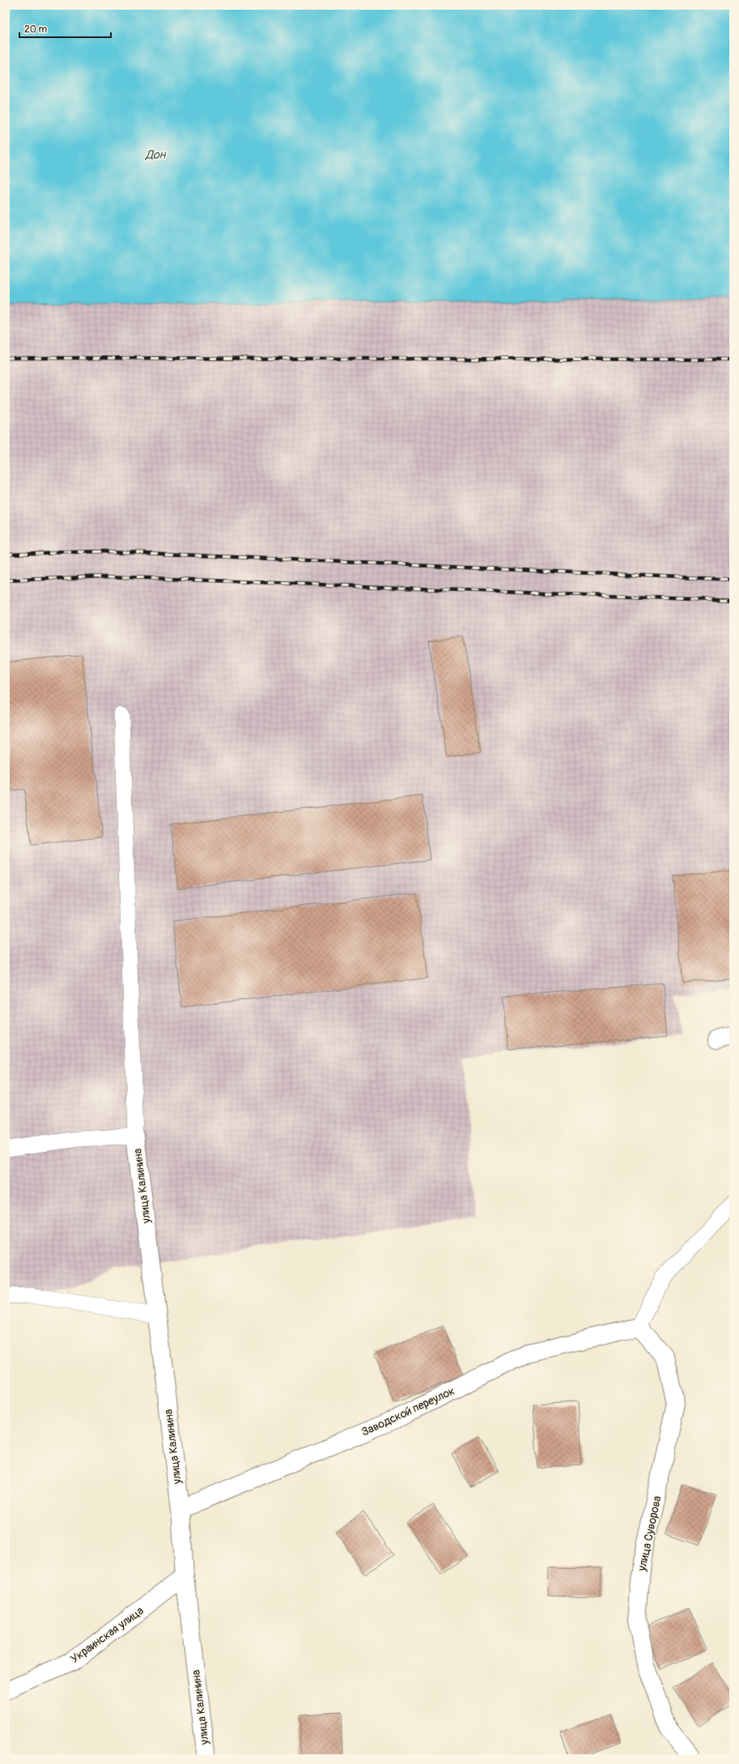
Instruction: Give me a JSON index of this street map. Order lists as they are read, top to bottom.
{
  "streets": {
    "street": [
      "улица Калинина",
      "Заводской переулок",
      "улица Суворова",
      "Украинская улица"
    ]
  },
  "crossings": [
    ["улица Калинина", "Заводской переулок"],
    ["улица Калинина", "Украинская улица"],
    ["Заводской переулок", "улица Суворова"]
  ],
  "water": ["Дон"],
  "scale_bar": "20 m"
}
